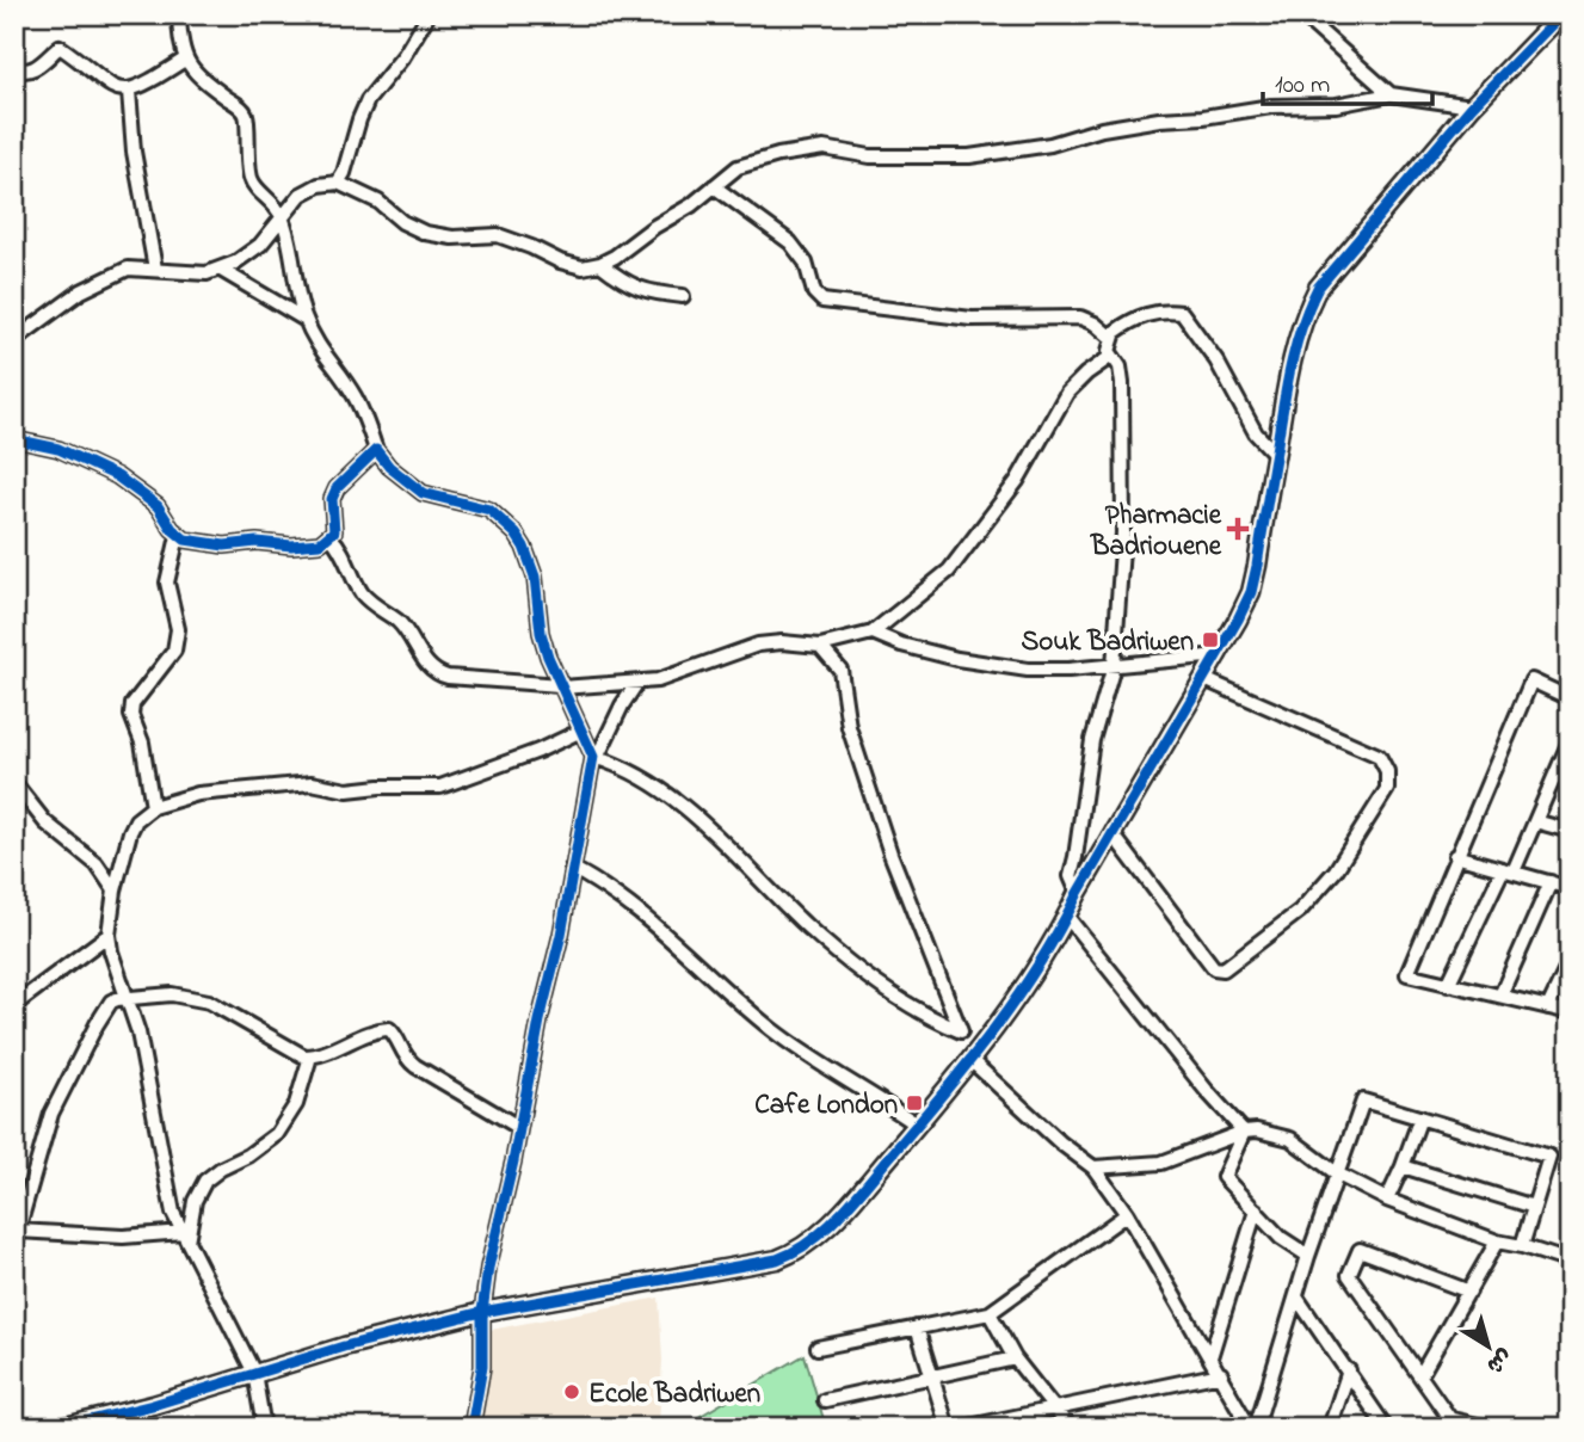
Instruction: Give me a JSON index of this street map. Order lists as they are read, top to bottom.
{
  "places": {
    "health": ["Pharmacie Badriouene"],
    "transit": ["Souk Badriwen", "Cafe London"],
    "other": ["Ecole Badriwen"]
  },
  "scale_bar": "100 m",
  "north": "bottom right"
}
